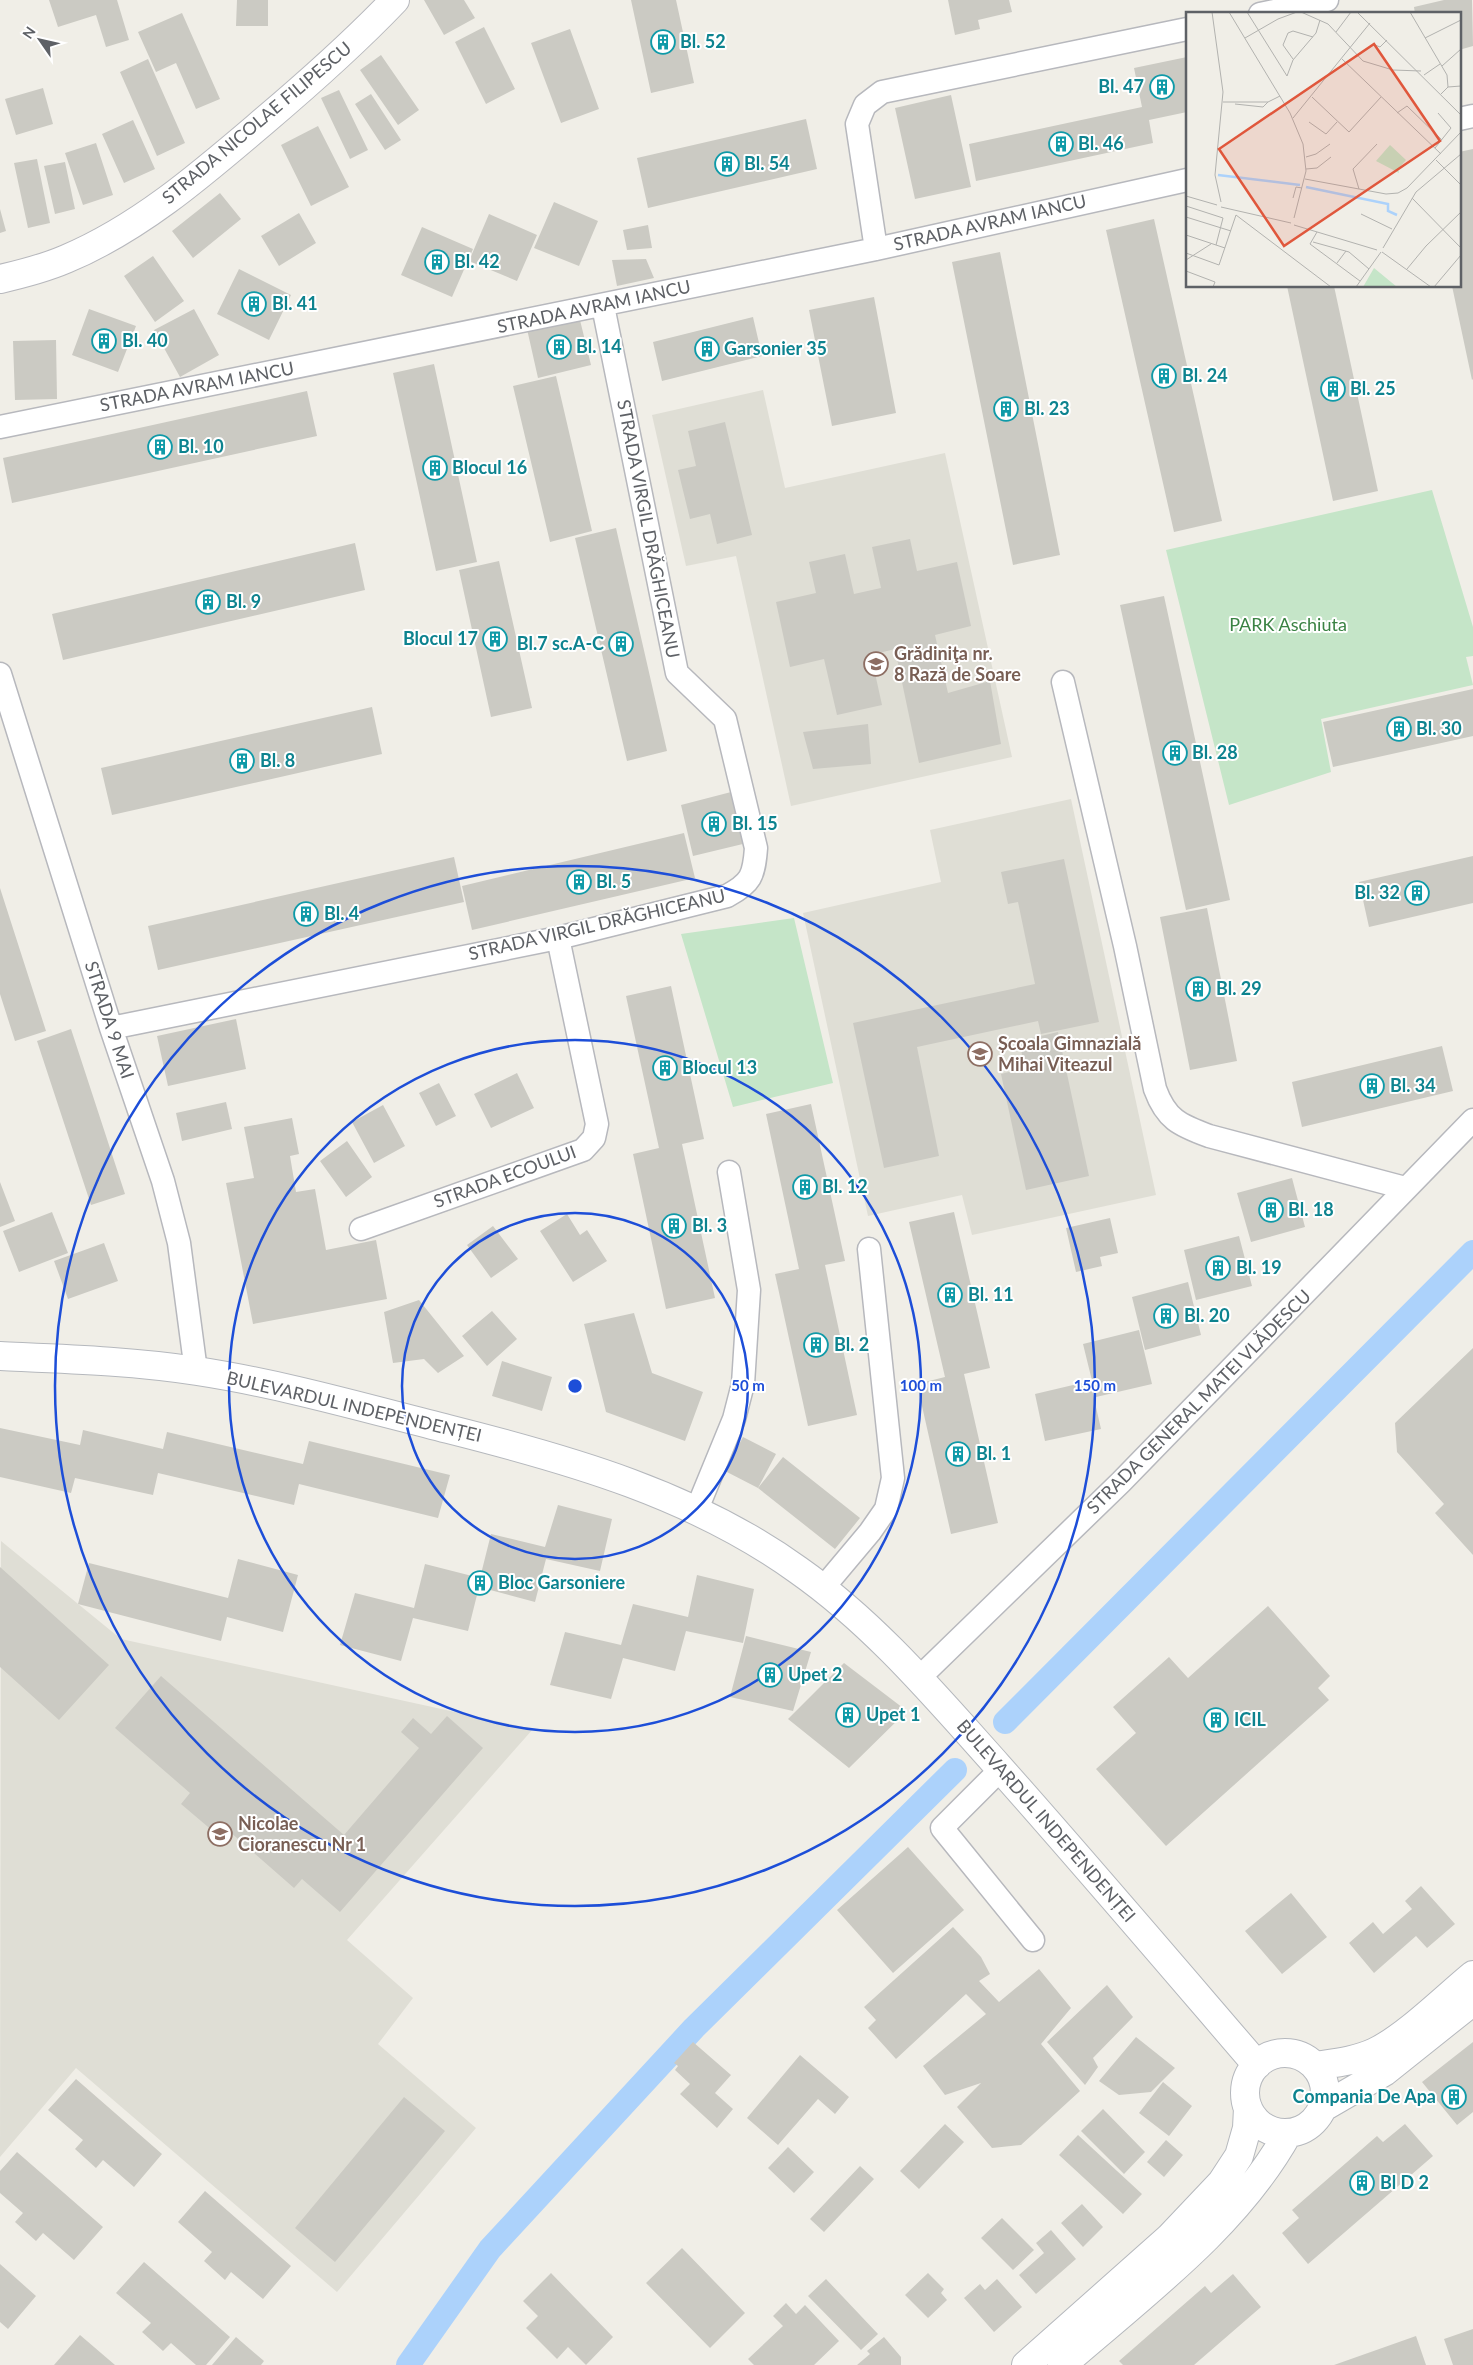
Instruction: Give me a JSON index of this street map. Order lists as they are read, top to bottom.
{
  "streets": {
    "main road": ["STRADA NICOLAE FILIPESCU", "BULEVARDUL INDEPENDENȚEI"],
    "street": [
      "STRADA AVRAM IANCU",
      "STRADA VIRGIL DRĂGHICEANU",
      "STRADA 9 MAI",
      "STRADA ECOULUI",
      "STRADA GENERAL MATEI VLĂDESCU"
    ]
  },
  "crossings": [
    ["STRADA AVRAM IANCU", "STRADA VIRGIL DRĂGHICEANU"],
    ["STRADA VIRGIL DRĂGHICEANU", "STRADA 9 MAI"],
    ["STRADA VIRGIL DRĂGHICEANU", "STRADA ECOULUI"],
    ["STRADA 9 MAI", "BULEVARDUL INDEPENDENȚEI"],
    ["STRADA GENERAL MATEI VLĂDESCU", "BULEVARDUL INDEPENDENȚEI"]
  ],
  "parks": ["PARK Aschiuta"],
  "places": {
    "building": [
      "Bl. 52",
      "Bl. 47",
      "Bl. 46",
      "Bl. 54",
      "Bl. 42",
      "Bl. 41",
      "Bl. 40",
      "Bl. 14",
      "Garsonier 35",
      "Bl. 24",
      "Bl. 25",
      "Bl. 23",
      "Bl. 10",
      "Blocul 16",
      "Bl. 9",
      "Blocul 17",
      "Bl.7 sc.A-C",
      "Bl. 30",
      "Bl. 28",
      "Bl. 8",
      "Bl. 15",
      "Bl. 5",
      "Bl. 32",
      "Bl. 4",
      "Bl. 29",
      "Blocul 13",
      "Bl. 34",
      "Bl. 12",
      "Bl. 18",
      "Bl. 3",
      "Bl. 19",
      "Bl. 11",
      "Bl. 20",
      "Bl. 2",
      "Bl. 1",
      "Bloc Garsoniere",
      "Upet 2",
      "Upet 1",
      "ICIL",
      "Compania De Apa",
      "Bl D 2"
    ],
    "school or university": ["Grădiniţa nr. 8 Rază de Soare", "Școala Gimnazială Mihai Viteazul", "Nicolae Cioranescu Nr 1"]
  },
  "north": "top left",
  "rings": ["50 m", "100 m", "150 m"]
}
